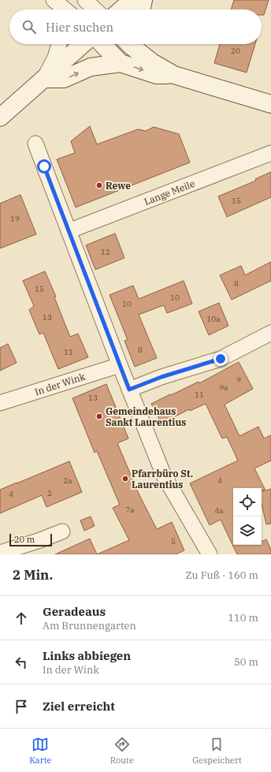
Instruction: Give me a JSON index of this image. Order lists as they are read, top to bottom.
{
  "streets": {
    "street": ["Lange Meile", "In der Wink"]
  },
  "places": ["Rewe", "Gemeindehaus Sankt Laurentius", "Pfarrbüro St. Laurentius"],
  "house_numbers": [
    "20",
    "15",
    "19",
    "12",
    "8",
    "15",
    "10",
    "10",
    "13",
    "10a",
    "8",
    "11",
    "9",
    "9a",
    "11",
    "13",
    "2a",
    "4",
    "2",
    "4",
    "7a",
    "4a",
    "5"
  ],
  "scale_bar": "20 m",
  "page": {
    "search": "Hier suchen",
    "scale": "20 m",
    "heading": ["2 Min.", "Zu Fuß · 160 m"],
    "list": [
      ["Geradeaus", "Am Brunnengarten", "110 m"],
      ["Links abbiegen", "In der Wink", "50 m"],
      "Ziel erreicht"
    ],
    "nav": ["Karte", "Route", "Gespeichert"]
  }
}
